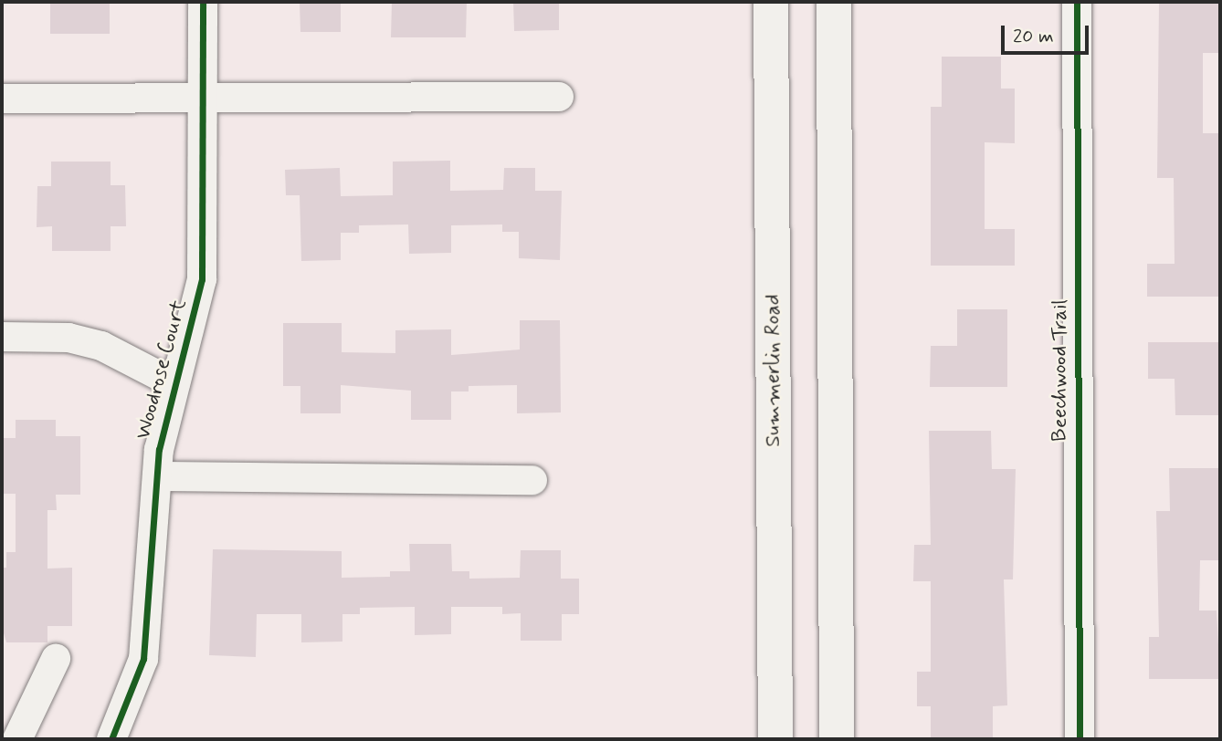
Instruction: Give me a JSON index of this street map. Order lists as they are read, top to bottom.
{
  "streets": {
    "main road": ["Summerlin Road"],
    "street": ["Woodrose Court", "Beechwood Trail"]
  },
  "scale_bar": "20 m"
}
